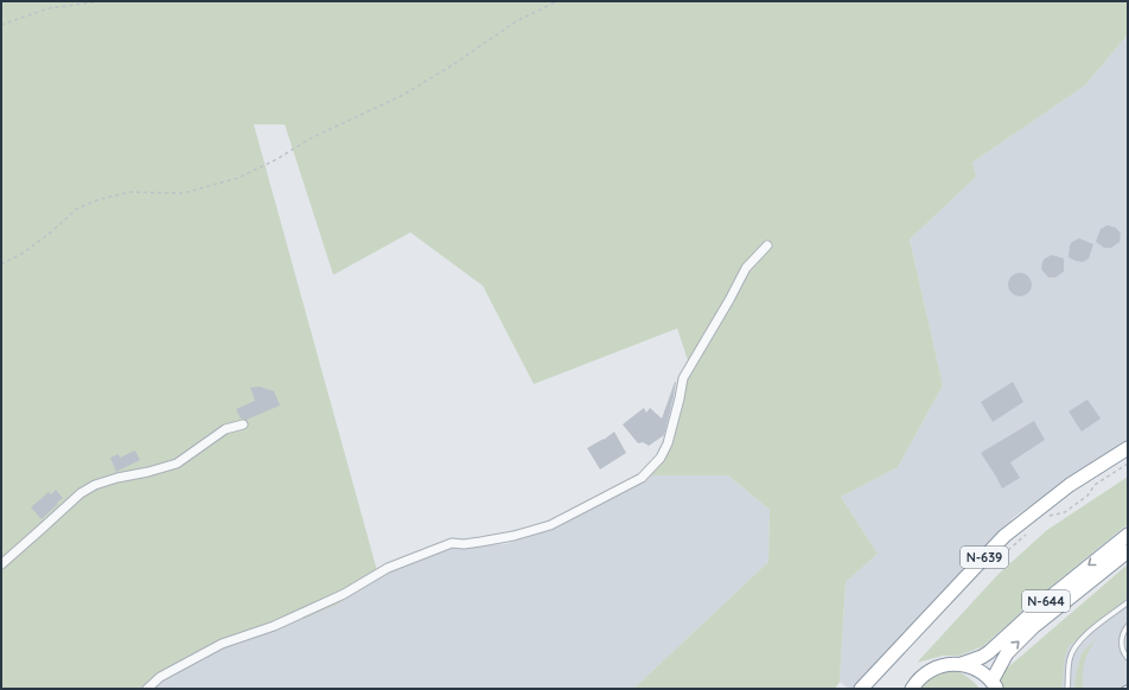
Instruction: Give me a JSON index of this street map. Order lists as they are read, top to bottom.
{
  "streets": {
    "highway": ["N-639", "N-644"]
  }
}
